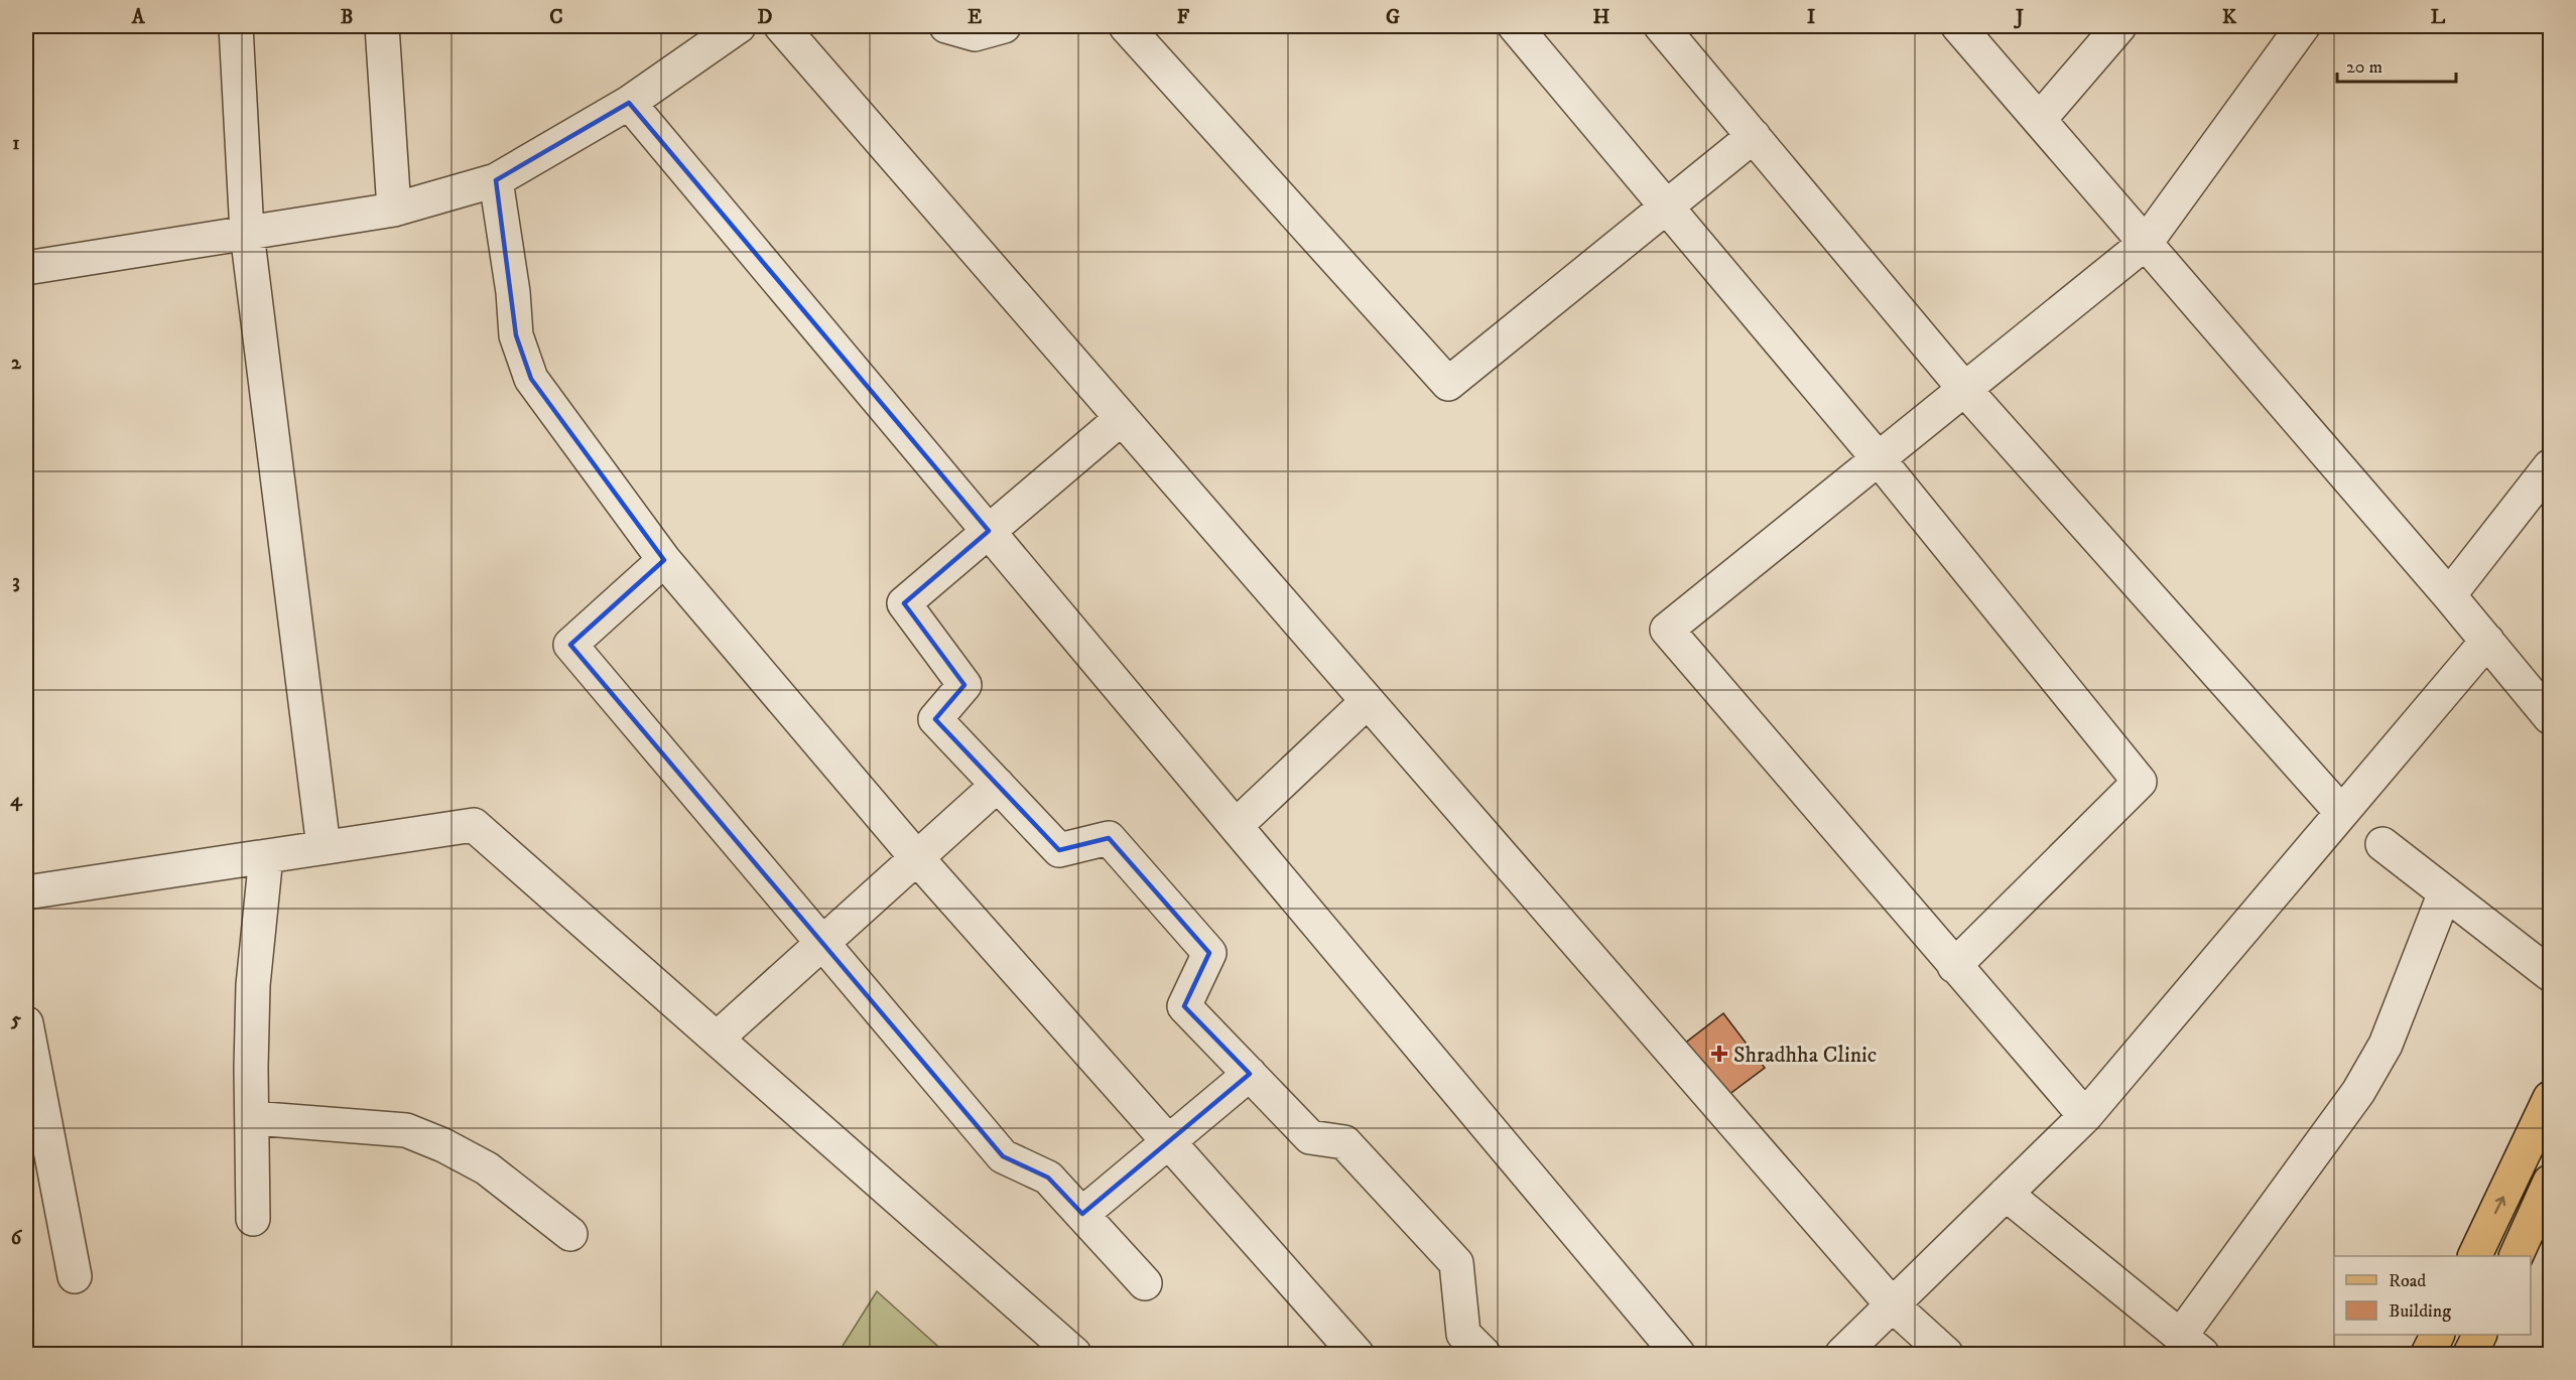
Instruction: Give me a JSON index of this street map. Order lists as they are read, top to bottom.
{
  "places": {
    "health": ["Shradhha Clinic"]
  },
  "legend": ["Road", "Building"],
  "scale_bar": "20 m",
  "grid": {
    "columns": [
      "A",
      "B",
      "C",
      "D",
      "E",
      "F",
      "G",
      "H",
      "I",
      "J",
      "K",
      "L"
    ],
    "rows": [
      "1",
      "2",
      "3",
      "4",
      "5",
      "6"
    ]
  }
}
